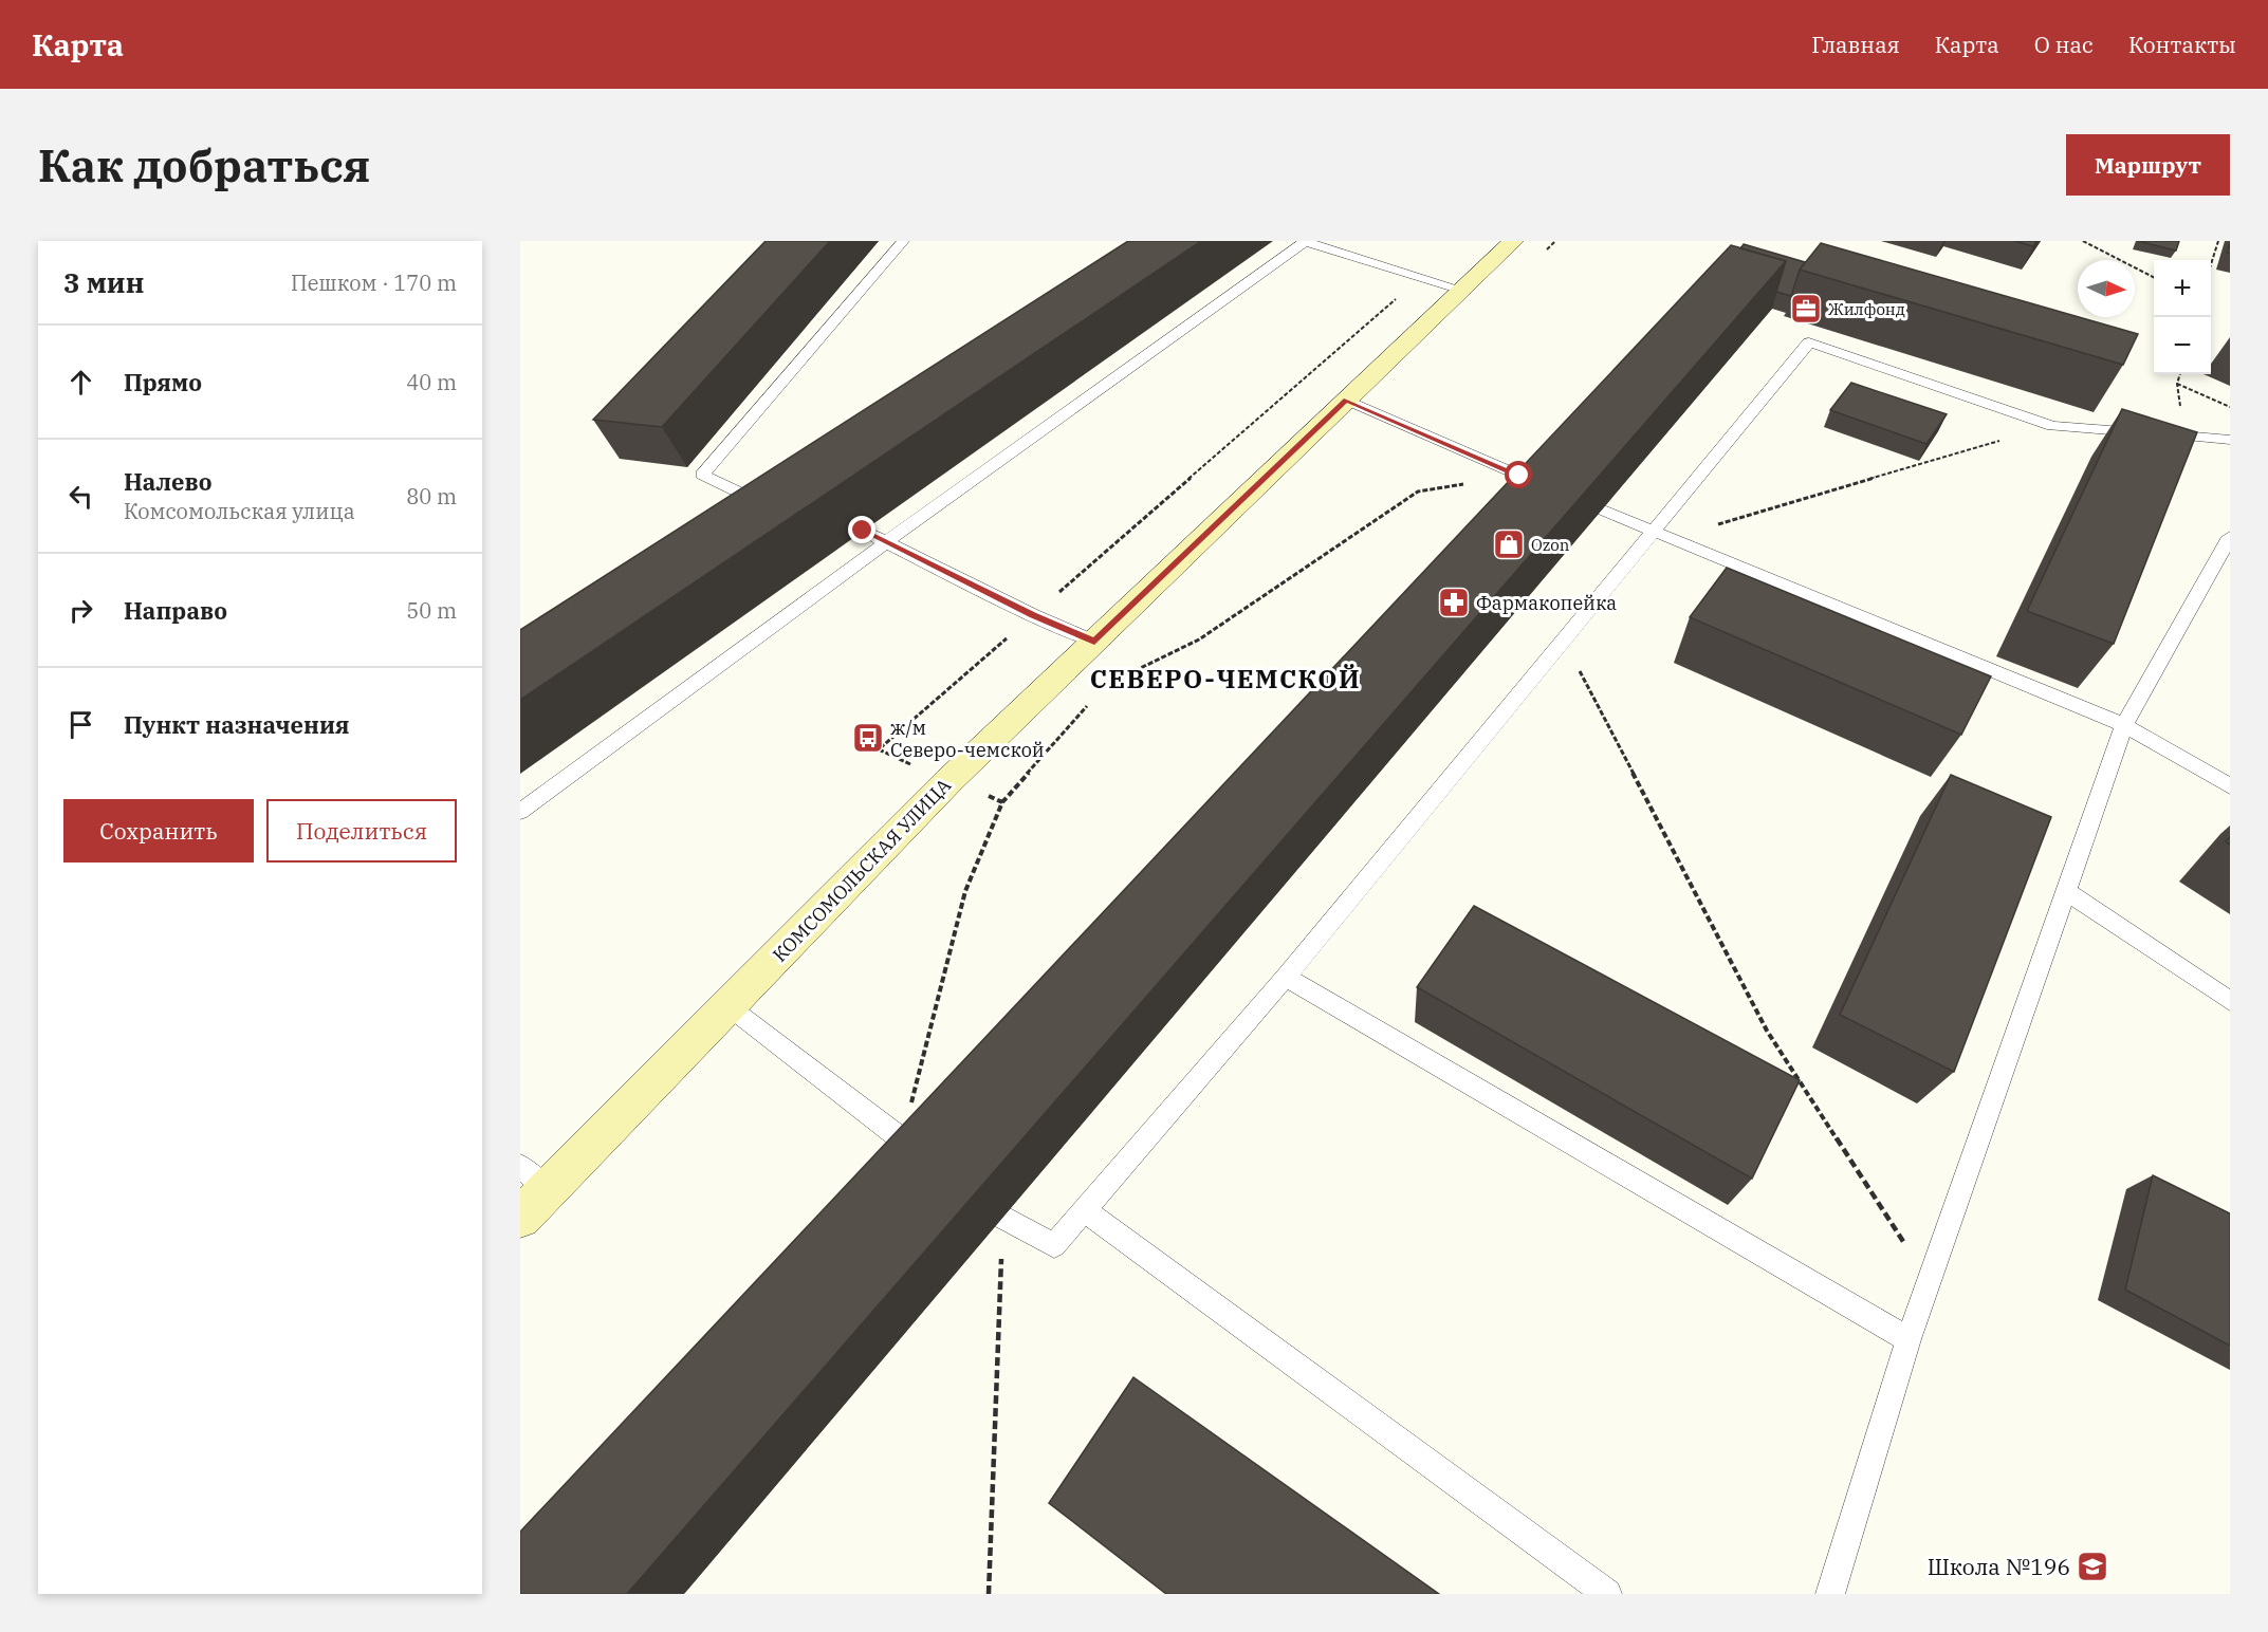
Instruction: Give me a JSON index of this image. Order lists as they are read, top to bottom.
{
  "streets": {
    "main road": ["КОМСОМОЛЬСКАЯ УЛИЦА"]
  },
  "districts": ["СЕВЕРО-ЧЕМСКОЙ"],
  "places": {
    "office": ["Жилфонд"],
    "shop": ["Ozon"],
    "pharmacy": ["Фармакопейка"],
    "bus stop": ["ж/м Северо-чемской"],
    "school or university": ["Школа №196"]
  },
  "north": "right",
  "page": {
    "header": "Карта",
    "nav": [
      "Главная",
      "Карта",
      "О нас",
      "Контакты"
    ],
    "buttons": [
      "Маршрут",
      ["Сохранить", "Поделиться"]
    ],
    "title": "Как добраться",
    "heading": ["3 мин", "Пешком · 170 m"],
    "map_buttons": ["+", "−"],
    "list": [
      ["Прямо", "40 m"],
      ["Налево", "Комсомольская улица", "80 m"],
      ["Направо", "50 m"],
      "Пункт назначения"
    ]
  }
}
